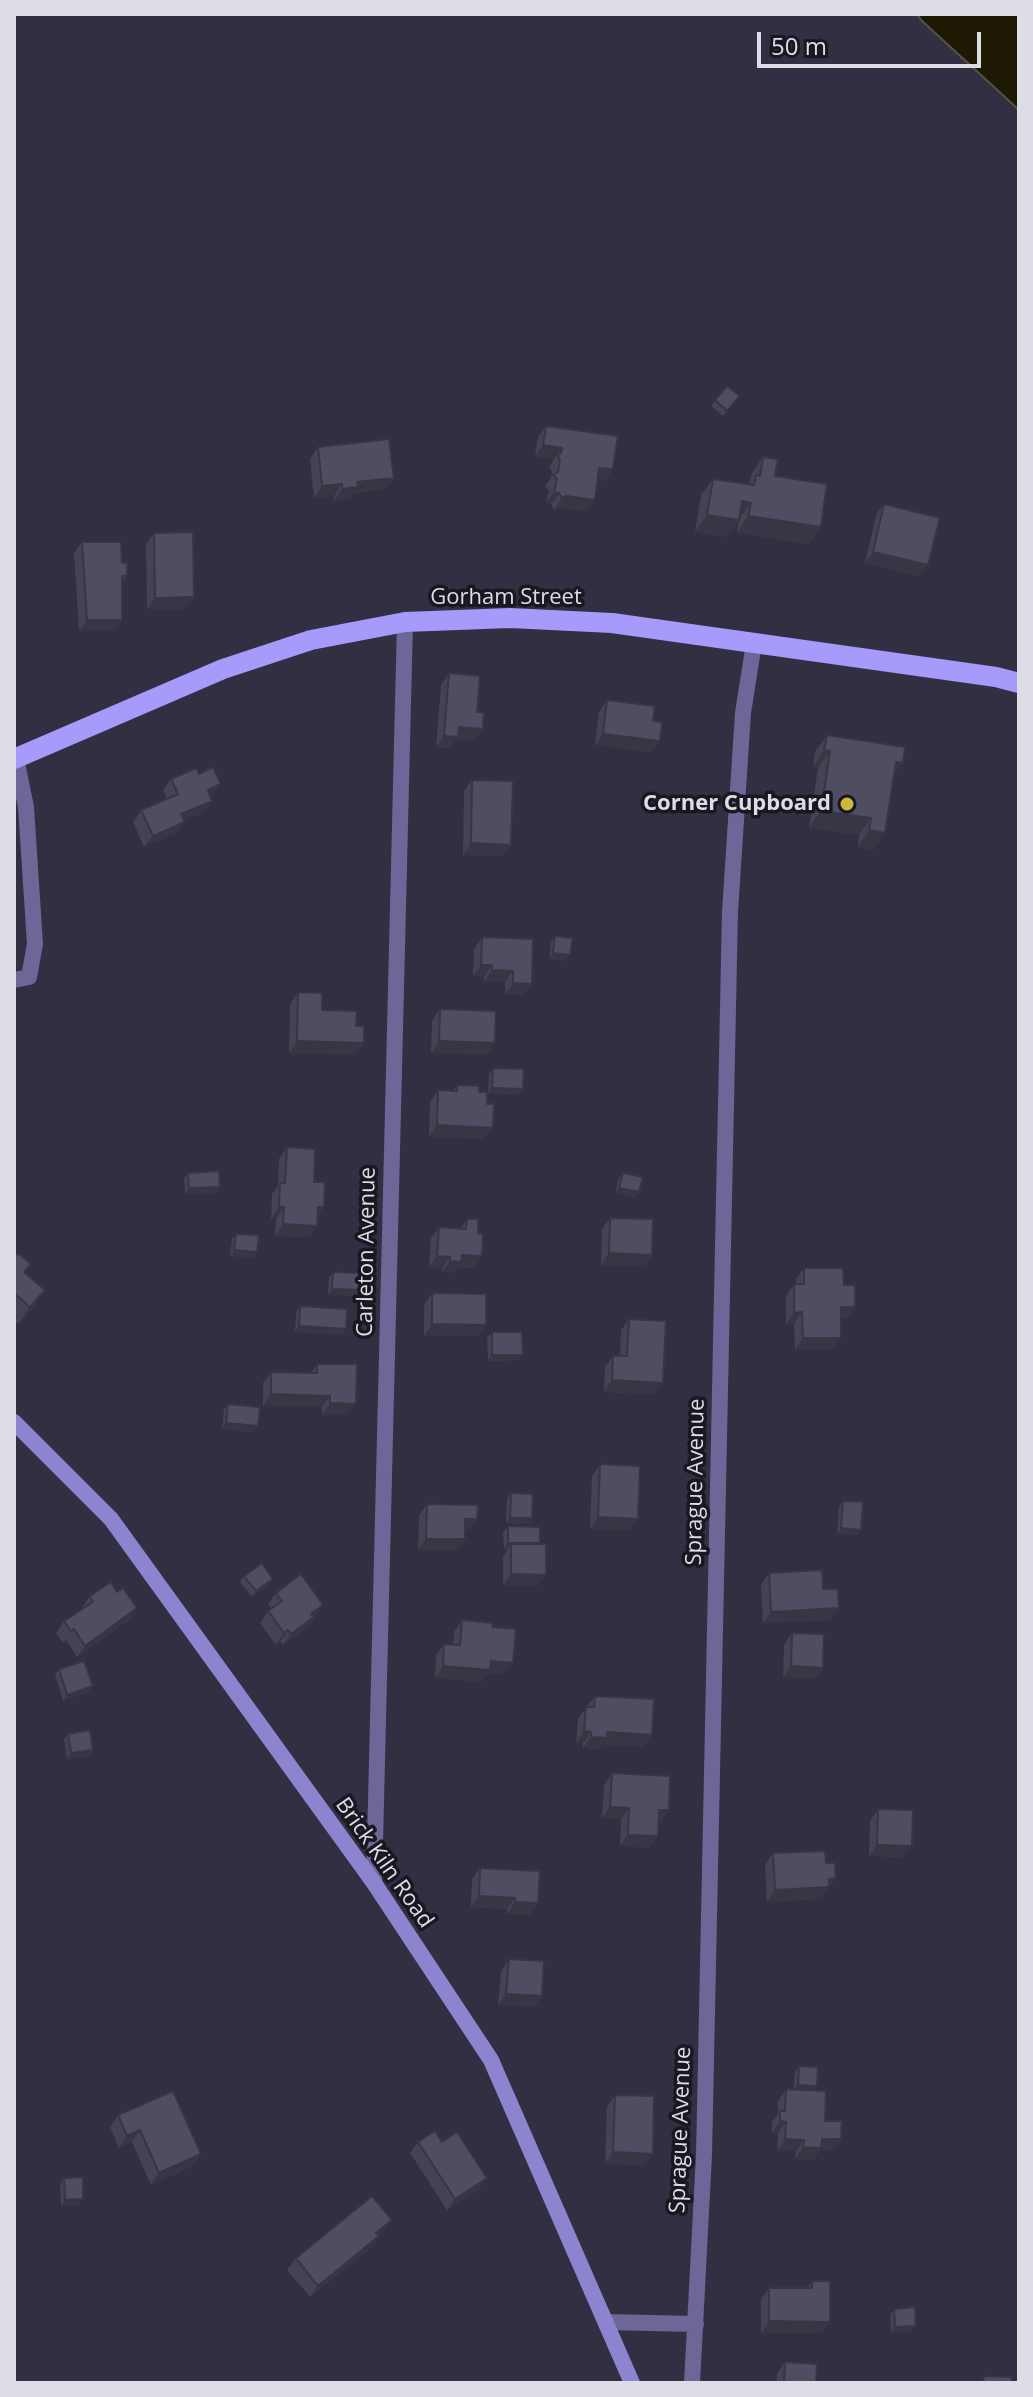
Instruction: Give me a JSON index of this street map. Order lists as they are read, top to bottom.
{
  "streets": {
    "main road": ["Gorham Street"],
    "street": ["Carleton Avenue", "Sprague Avenue", "Brick Kiln Road"]
  },
  "crossings": [
    ["Gorham Street", "Carleton Avenue"],
    ["Gorham Street", "Sprague Avenue"],
    ["Carleton Avenue", "Brick Kiln Road"]
  ],
  "places": ["Corner Cupboard"],
  "scale_bar": "50 m"
}
